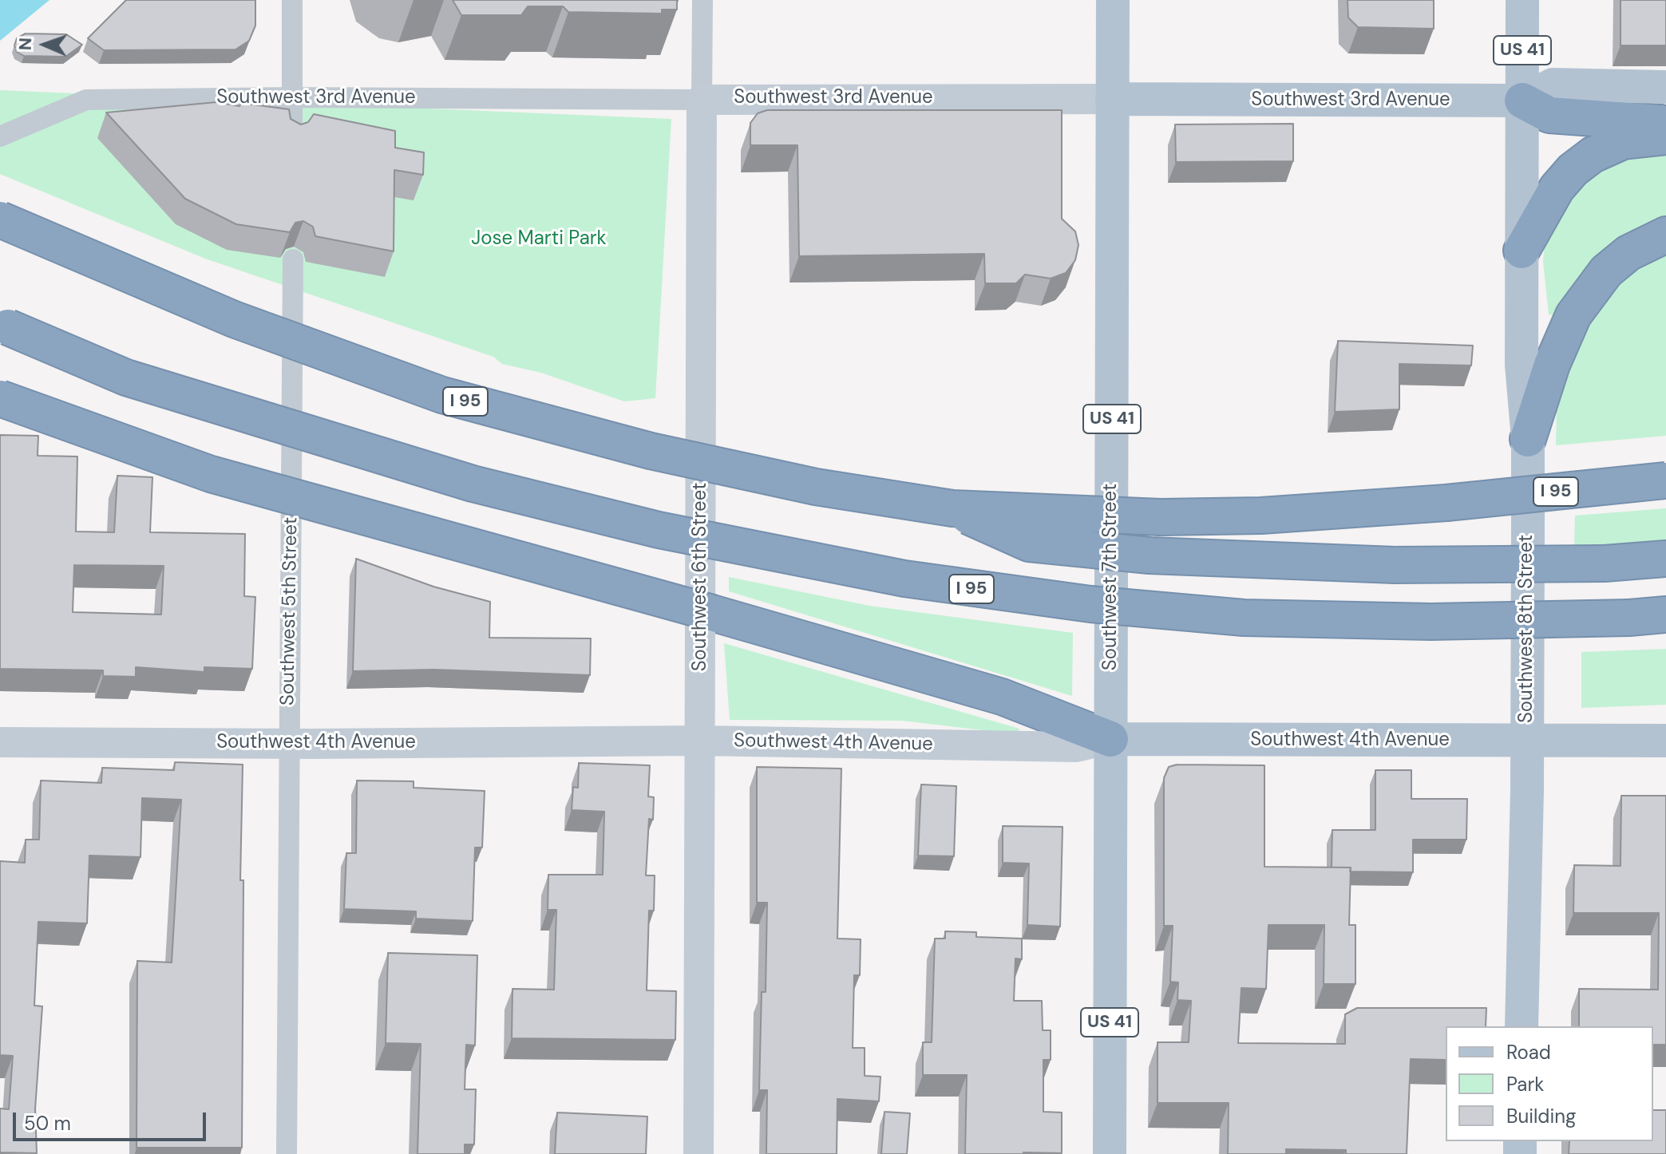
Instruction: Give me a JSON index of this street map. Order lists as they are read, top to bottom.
{
  "streets": {
    "highway": ["I 95"],
    "main road": [
      "US 41",
      "Southwest 3rd Avenue",
      "Southwest 7th Street",
      "Southwest 8th Street",
      "Southwest 4th Avenue"
    ],
    "street": ["Southwest 6th Street", "Southwest 5th Street"]
  },
  "crossings": [
    ["Southwest 3rd Avenue", "Southwest 6th Street"],
    ["Southwest 3rd Avenue", "Southwest 7th Street"],
    ["Southwest 3rd Avenue", "Southwest 8th Street"],
    ["Southwest 6th Street", "Southwest 4th Avenue"],
    ["Southwest 7th Street", "Southwest 4th Avenue"],
    ["Southwest 5th Street", "Southwest 4th Avenue"],
    ["Southwest 8th Street", "Southwest 4th Avenue"]
  ],
  "parks": ["Jose Marti Park"],
  "legend": ["Road", "Park", "Building"],
  "scale_bar": "50 m",
  "north": "left"
}
